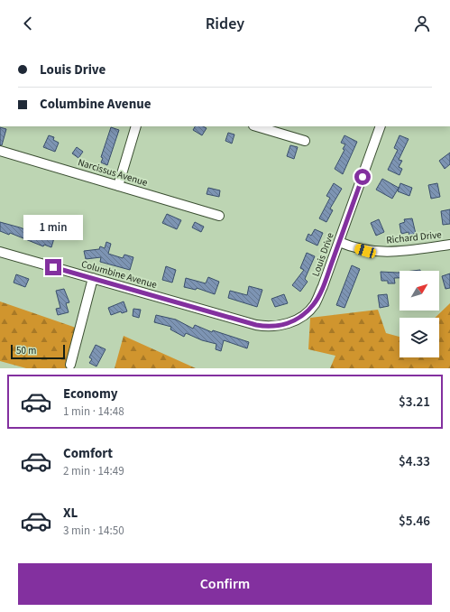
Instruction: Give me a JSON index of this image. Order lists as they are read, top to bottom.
{
  "streets": {
    "street": [
      "Narcissus Avenue",
      "Richard Drive",
      "Louis Drive",
      "Columbine Avenue"
    ]
  },
  "crossings": [
    ["Richard Drive", "Louis Drive"],
    ["Louis Drive", "Columbine Avenue"]
  ],
  "scale_bar": "50 m",
  "north": "top right",
  "page": {
    "header": "Ridey",
    "banner": ["Louis Drive", "Columbine Avenue"],
    "bubble": "1 min",
    "scale": "50 m",
    "list": [
      {
        "name": "Economy",
        "note": "1 min · 14:48",
        "value": "$3.21"
      },
      {
        "name": "Comfort",
        "note": "2 min · 14:49",
        "value": "$4.33"
      },
      {
        "name": "XL",
        "note": "3 min · 14:50",
        "value": "$5.46"
      }
    ],
    "buttons": "Confirm"
  }
}
